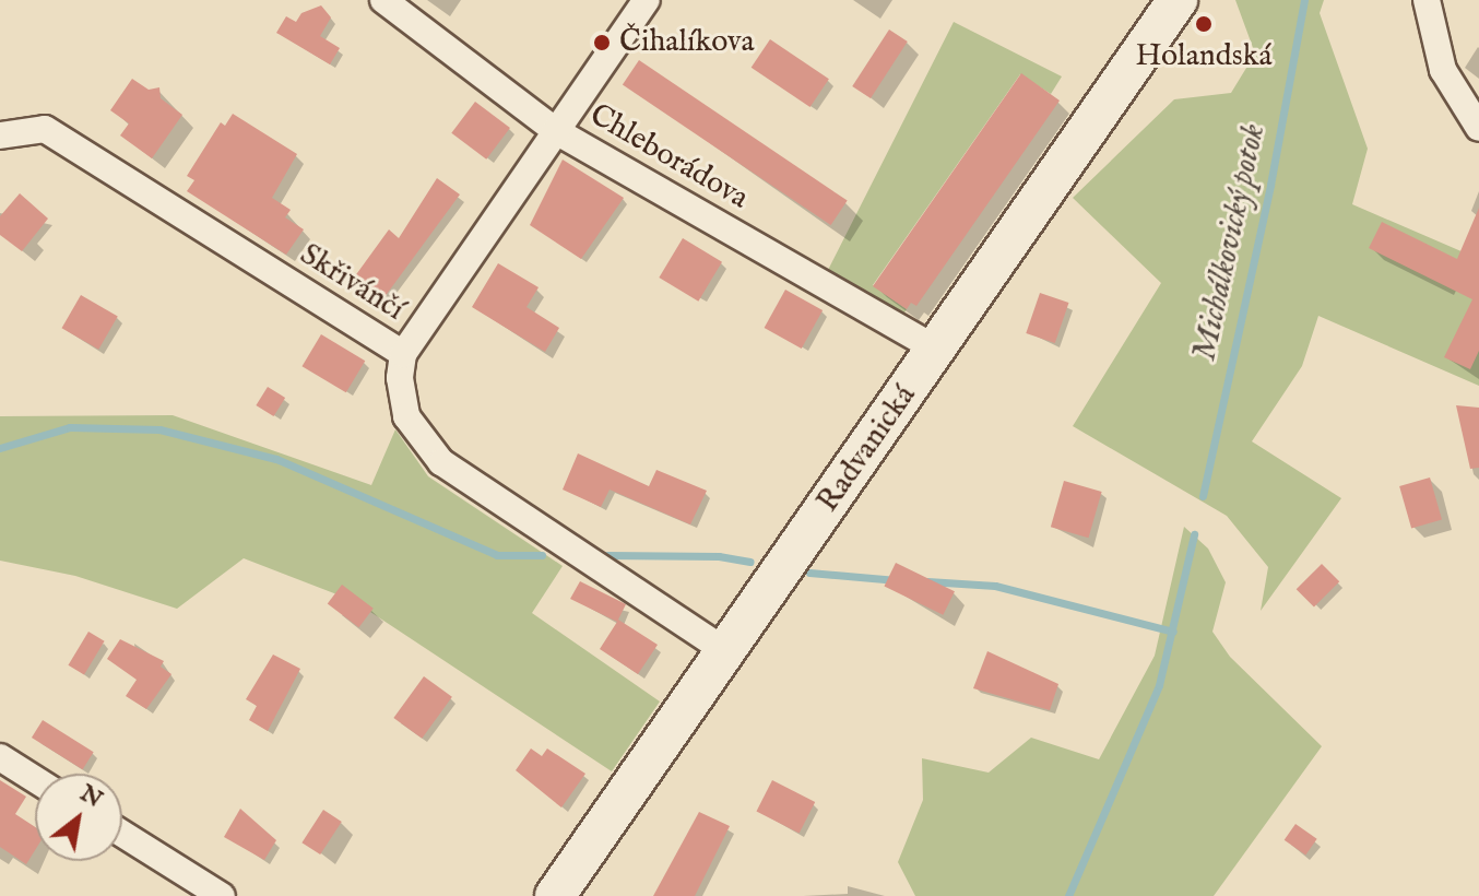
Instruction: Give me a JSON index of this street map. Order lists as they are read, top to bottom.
{
  "streets": {
    "street": ["Chleborádova", "Skřivánčí", "Radvanická"]
  },
  "crossings": [
    ["Chleborádova", "Radvanická"],
    ["Skřivánčí", "Radvanická"]
  ],
  "water": ["Michálkovický potok"],
  "places": ["Holandská", "Čihalíkova"],
  "north": "top right"
}
